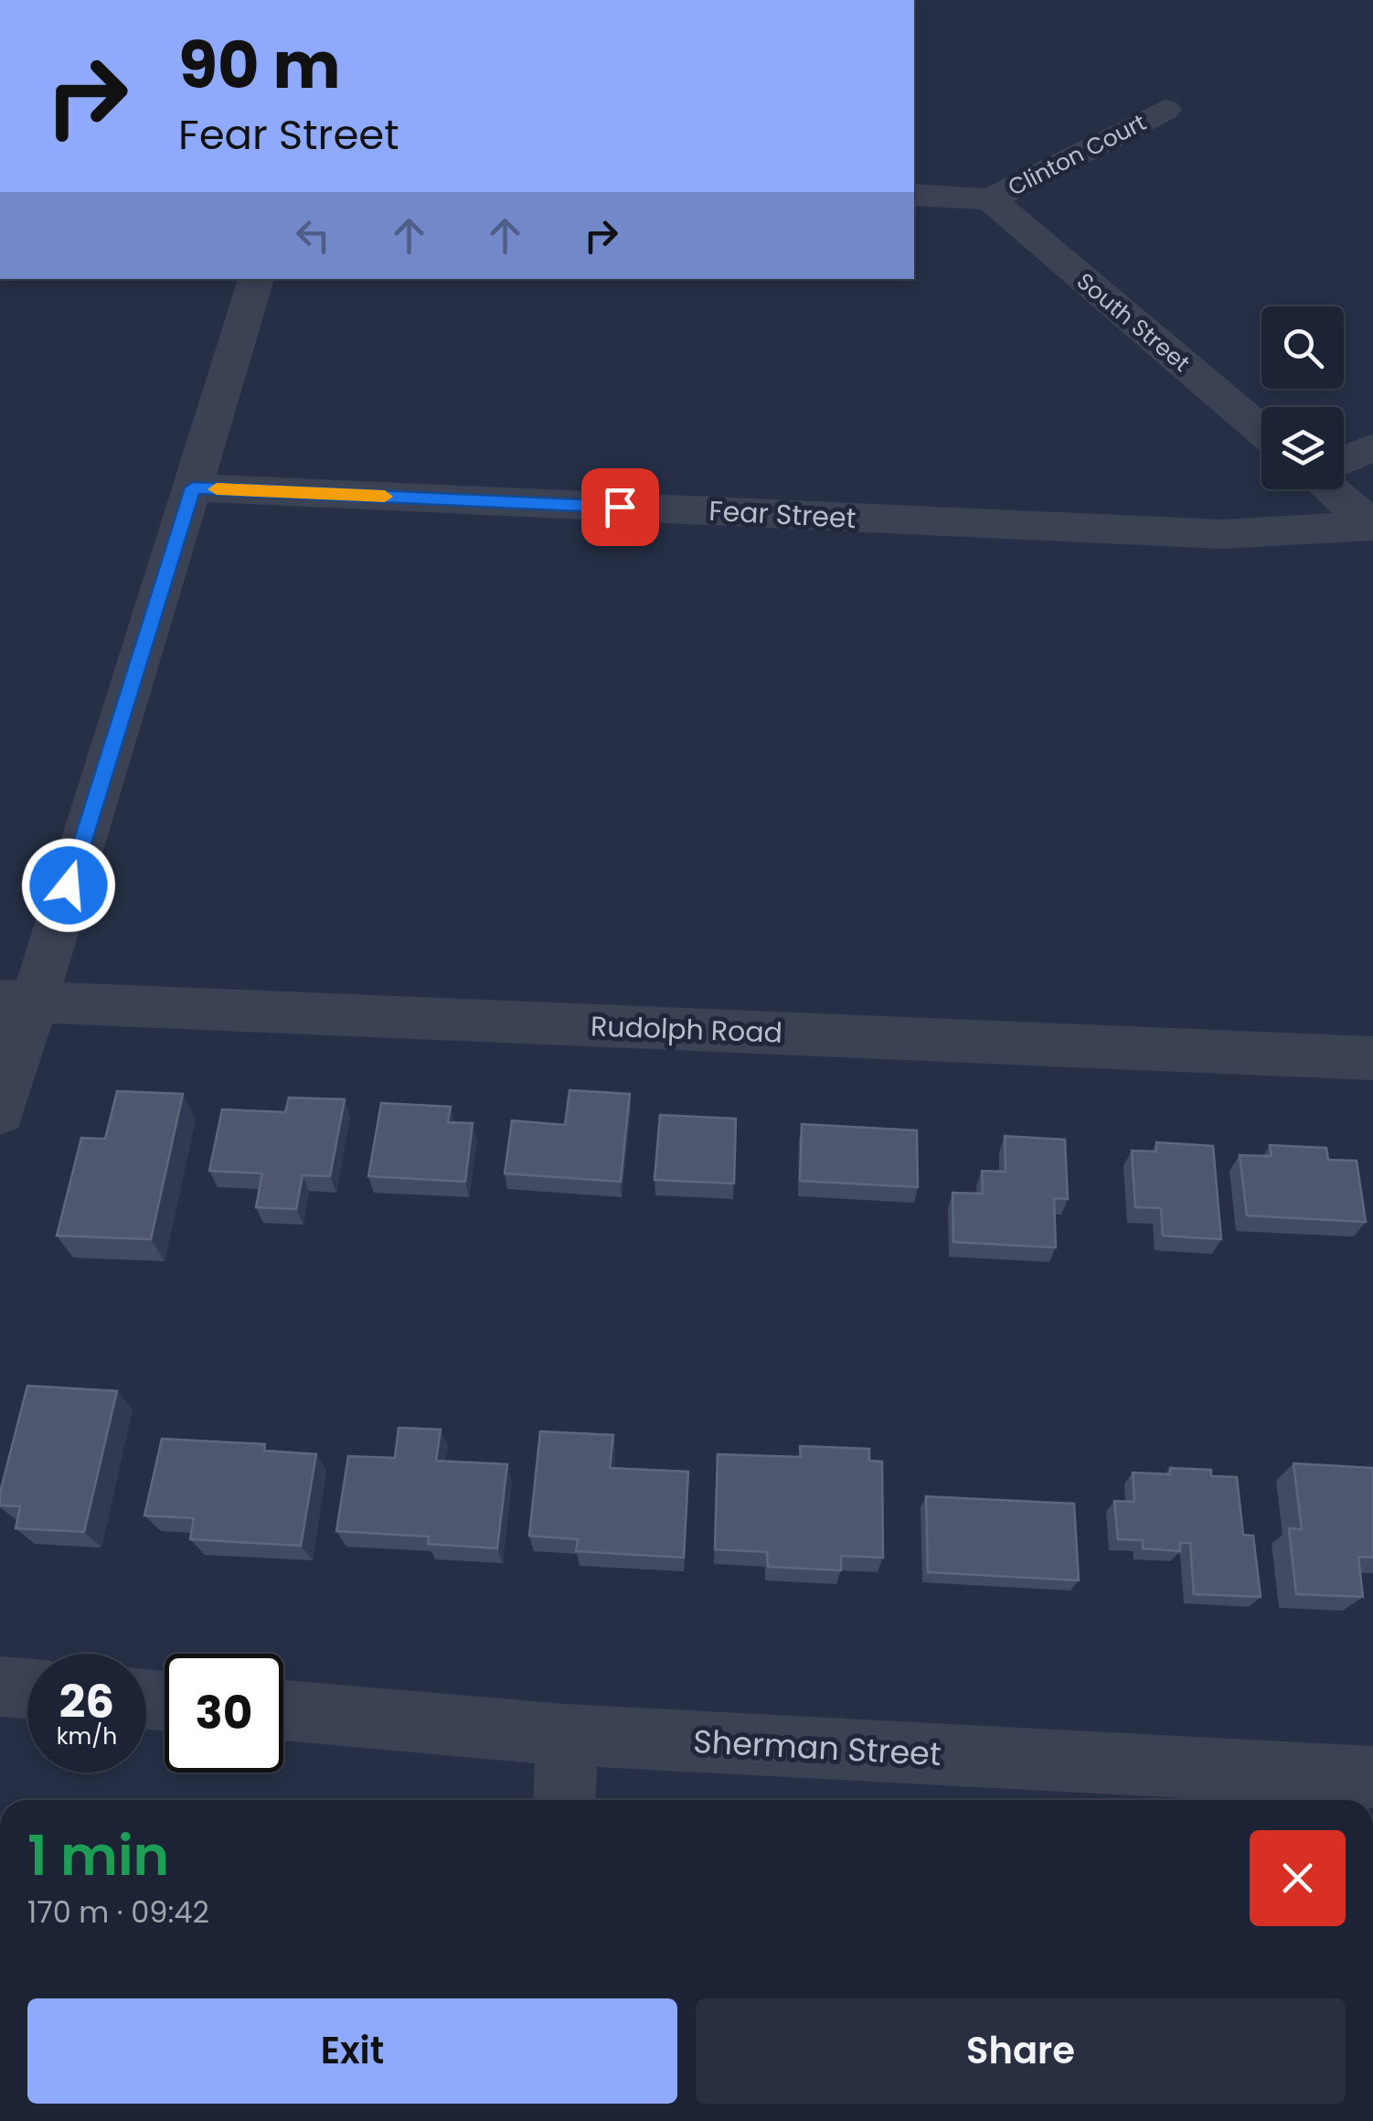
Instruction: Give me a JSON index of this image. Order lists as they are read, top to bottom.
{
  "streets": {
    "street": [
      "Clinton Court",
      "South Street",
      "Fear Street",
      "Rudolph Road",
      "Sherman Street"
    ]
  },
  "crossings": [
    ["Clinton Court", "South Street"]
  ],
  "page": {
    "turn": ["90 m", "Fear Street"],
    "speed": "26 km/h",
    "limit": "30",
    "heading": ["1 min", "170 m · 09:42"],
    "buttons": ["Exit", "Share"]
  }
}
